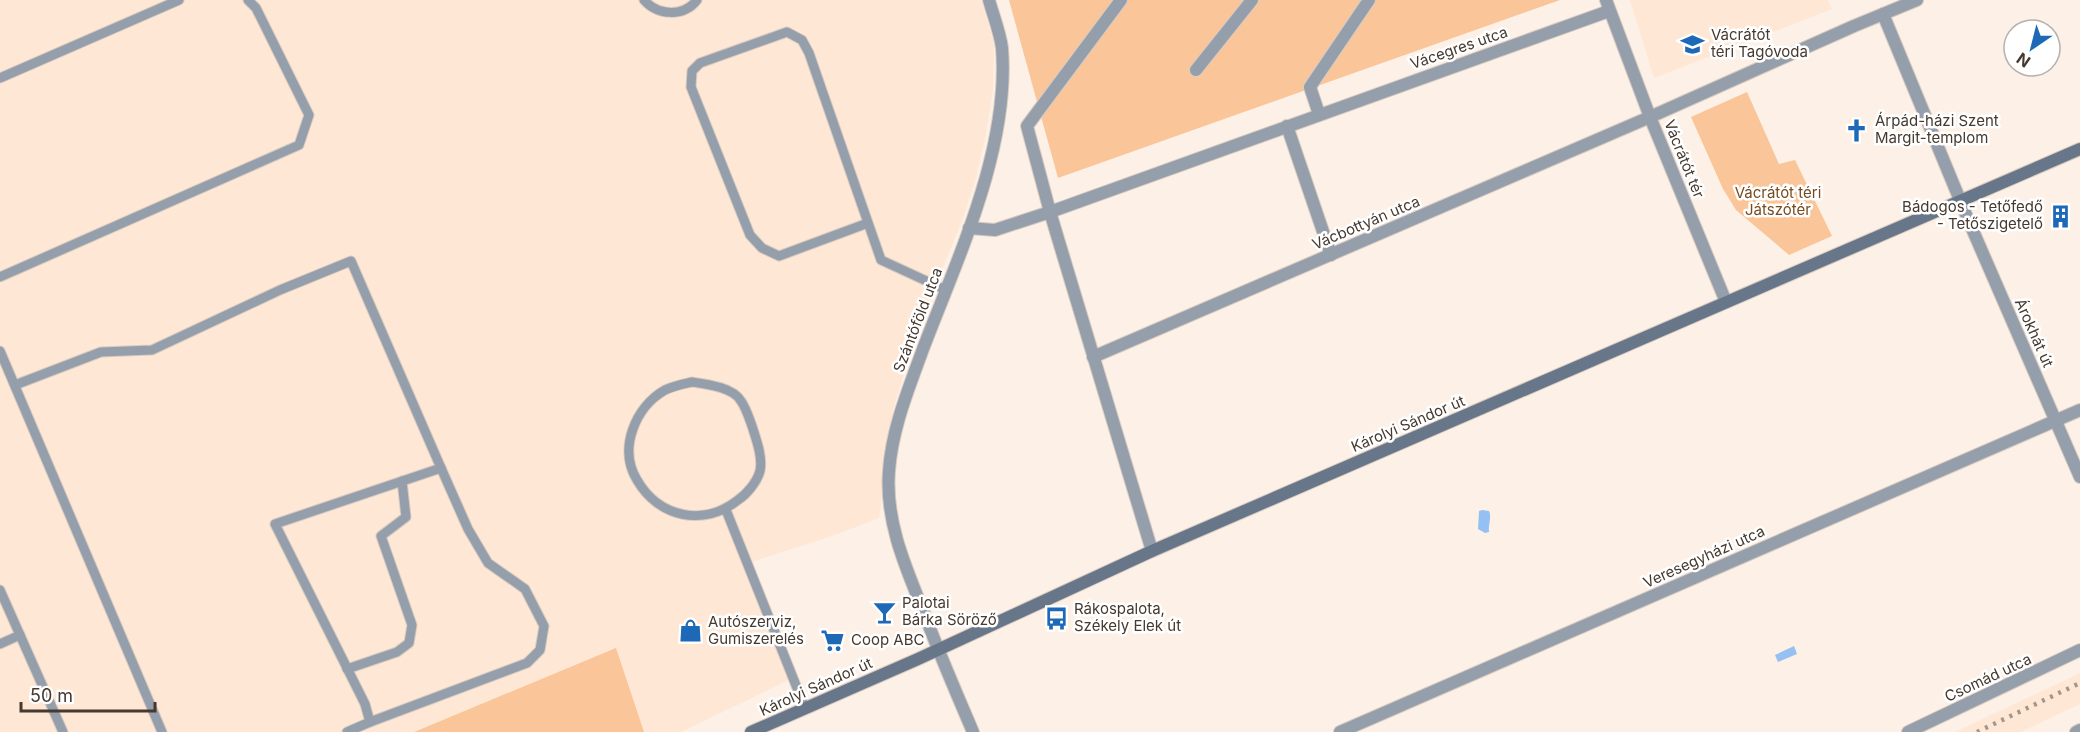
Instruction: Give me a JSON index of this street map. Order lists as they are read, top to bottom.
{
  "streets": {
    "street": [
      "Vácegres utca",
      "Vácrátót tér",
      "Vácbottyán utca",
      "Szántóföld utca",
      "Árokhát út",
      "Károlyi Sándor út",
      "Veresegyházi utca",
      "Csomád utca"
    ]
  },
  "crossings": [
    ["Vácegres utca", "Szántóföld utca"],
    ["Vácrátót tér", "Vácbottyán utca"],
    ["Vácrátót tér", "Károlyi Sándor út"],
    ["Szántóföld utca", "Károlyi Sándor út"],
    ["Árokhát út", "Károlyi Sándor út"],
    ["Árokhát út", "Veresegyházi utca"]
  ],
  "parks": ["Vácrátót téri Játszótér"],
  "places": {
    "school or university": ["Vácrátót téri Tagóvoda"],
    "church": ["Árpád-házi Szent Margit-templom"],
    "building": ["Bádogos - Tetőfedő - Tetőszigetelő"],
    "bar": ["Palotai Bárka Söröző"],
    "bus stop": ["Rákospalota, Székely Elek út"],
    "shop": ["Autószerviz, Gumiszerelés"],
    "supermarket": ["Coop ABC"]
  },
  "scale_bar": "50 m",
  "north": "bottom left"
}
